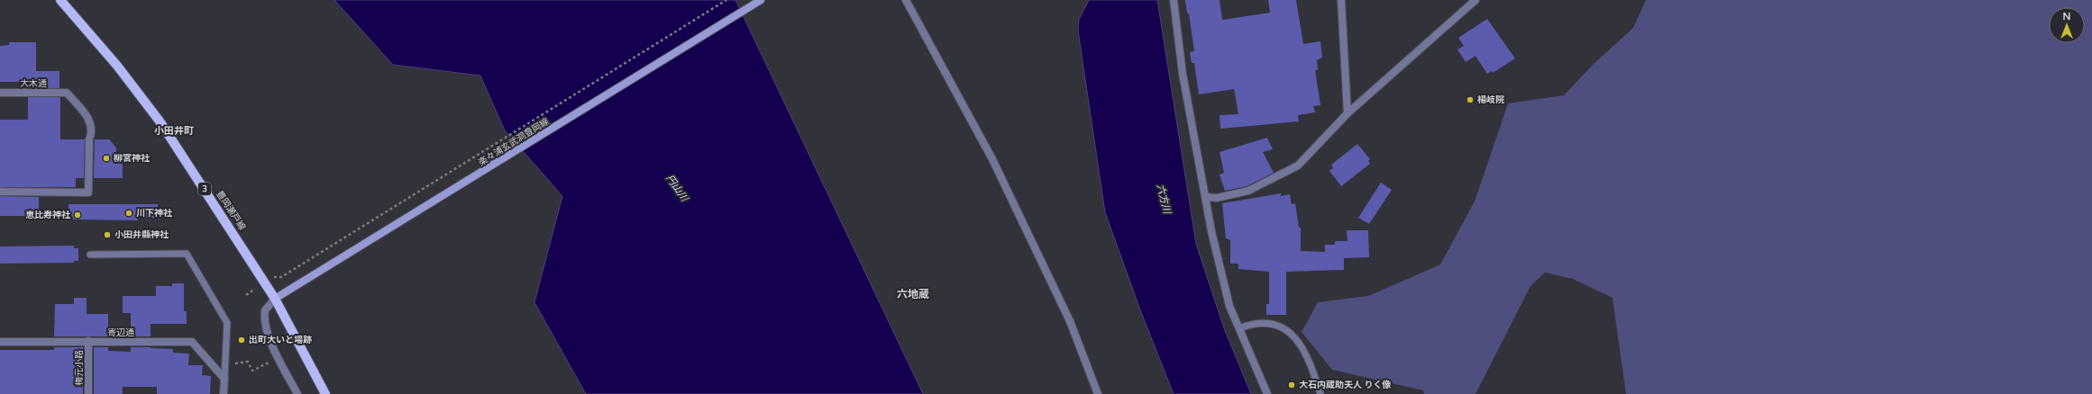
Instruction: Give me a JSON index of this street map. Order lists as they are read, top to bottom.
{
  "streets": {
    "main road": ["楽々浦玄武洞豊岡線", "3", "豊岡瀬戸線"],
    "street": ["大木通", "寄辺通", "梅元小路"]
  },
  "crossings": [
    ["楽々浦玄武洞豊岡線", "豊岡瀬戸線"],
    ["寄辺通", "梅元小路"]
  ],
  "districts": ["小田井町", "六地蔵"],
  "water": ["円山川", "六方川"],
  "places": [
    "楊岐院",
    "柳宮神社",
    "川下神社",
    "恵比寿神社",
    "小田井縣神社",
    "出町大いと場跡",
    "大石内蔵助夫人 りく像"
  ],
  "north": "top"
}
